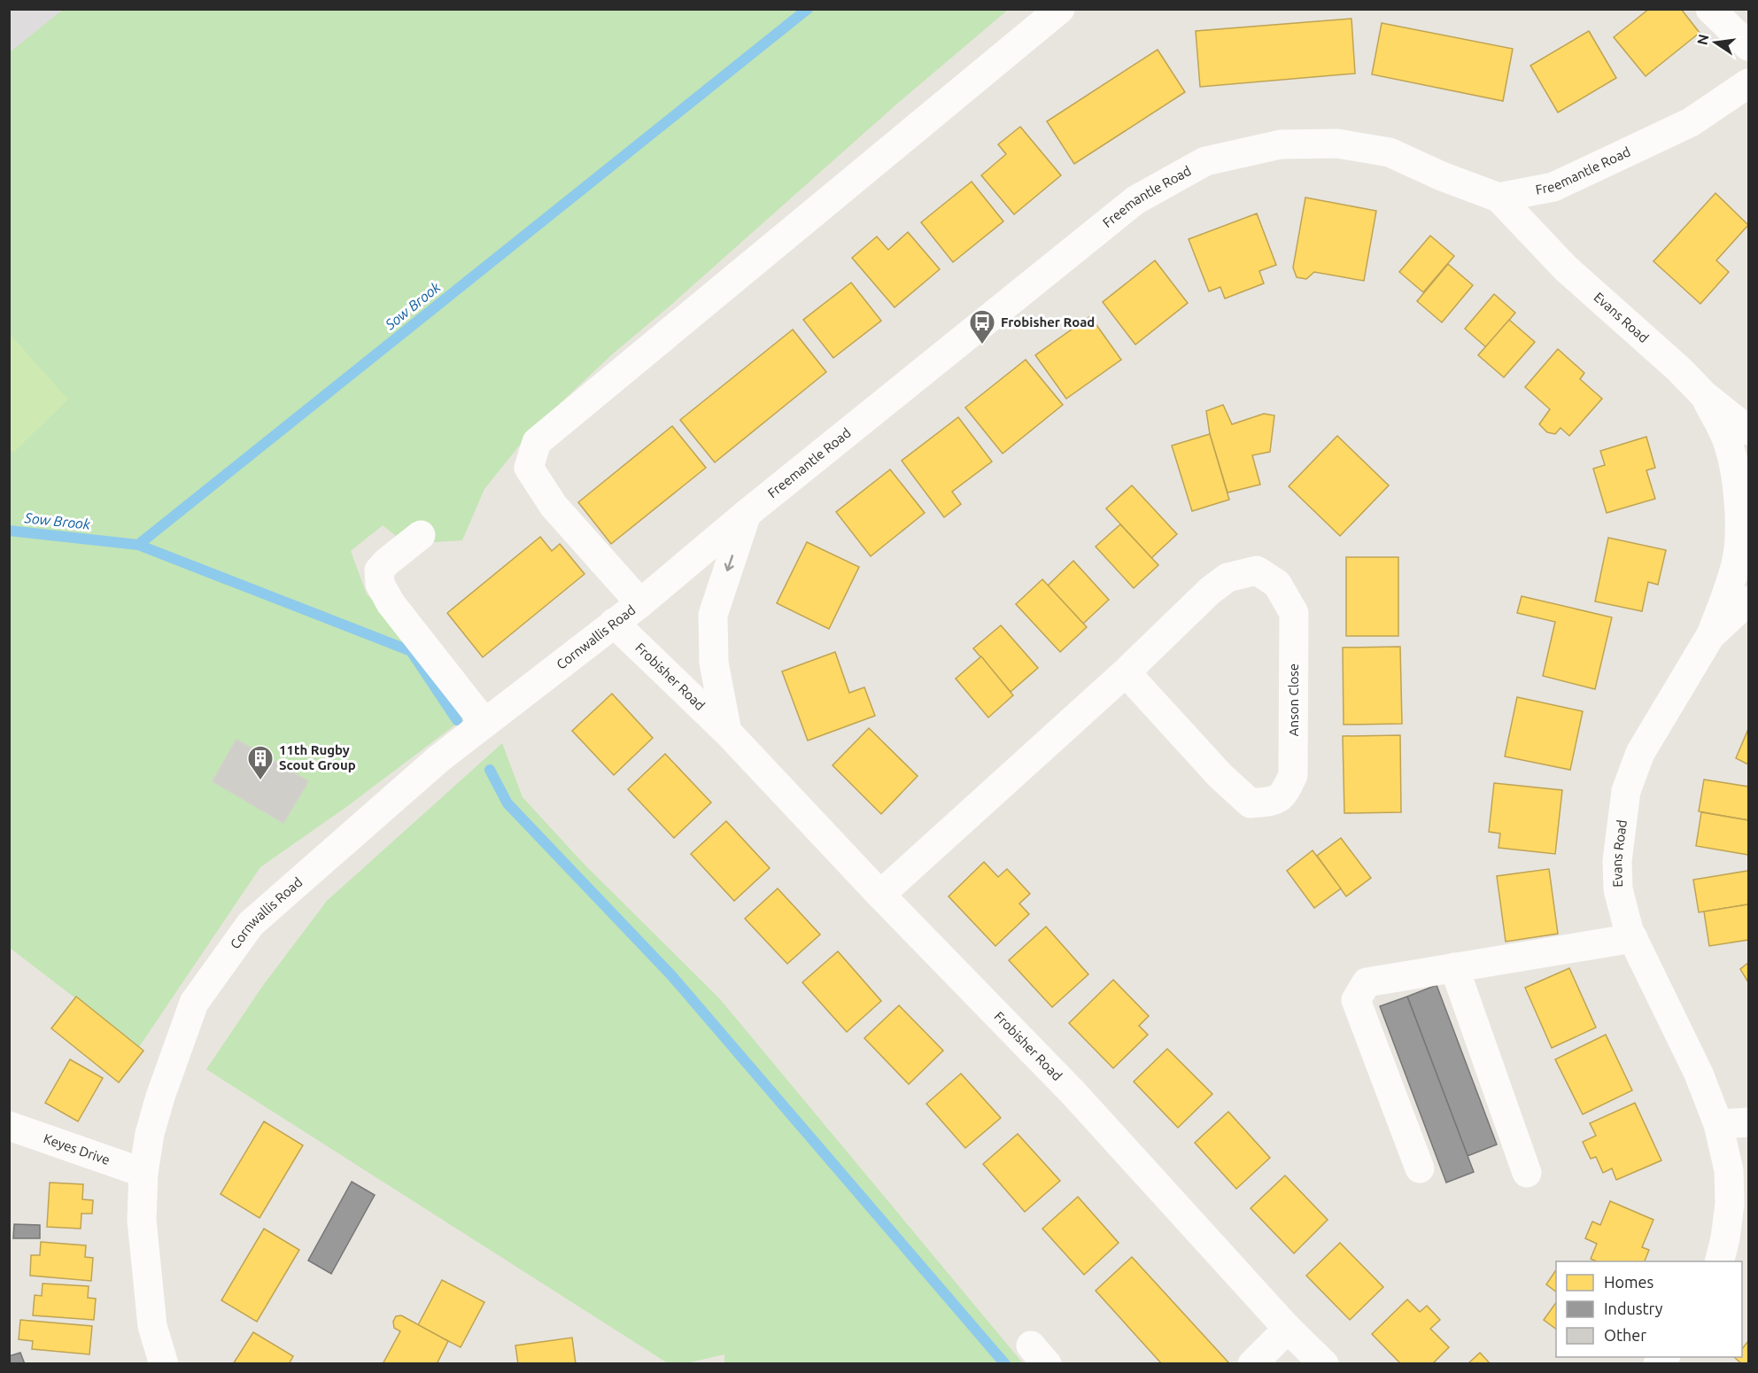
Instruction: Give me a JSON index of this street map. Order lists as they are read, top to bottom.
{
  "streets": {
    "street": [
      "Freemantle Road",
      "Evans Road",
      "Cornwallis Road",
      "Frobisher Road",
      "Anson Close",
      "Keyes Drive"
    ]
  },
  "crossings": [
    ["Freemantle Road", "Evans Road"],
    ["Freemantle Road", "Cornwallis Road"],
    ["Freemantle Road", "Frobisher Road"],
    ["Cornwallis Road", "Frobisher Road"],
    ["Cornwallis Road", "Keyes Drive"],
    ["Frobisher Road", "Anson Close"]
  ],
  "water": ["Sow Brook"],
  "places": {
    "bus stop": ["Frobisher Road"],
    "building": ["11th Rugby Scout Group"]
  },
  "legend": ["Homes", "Industry", "Other"],
  "north": "left"
}
